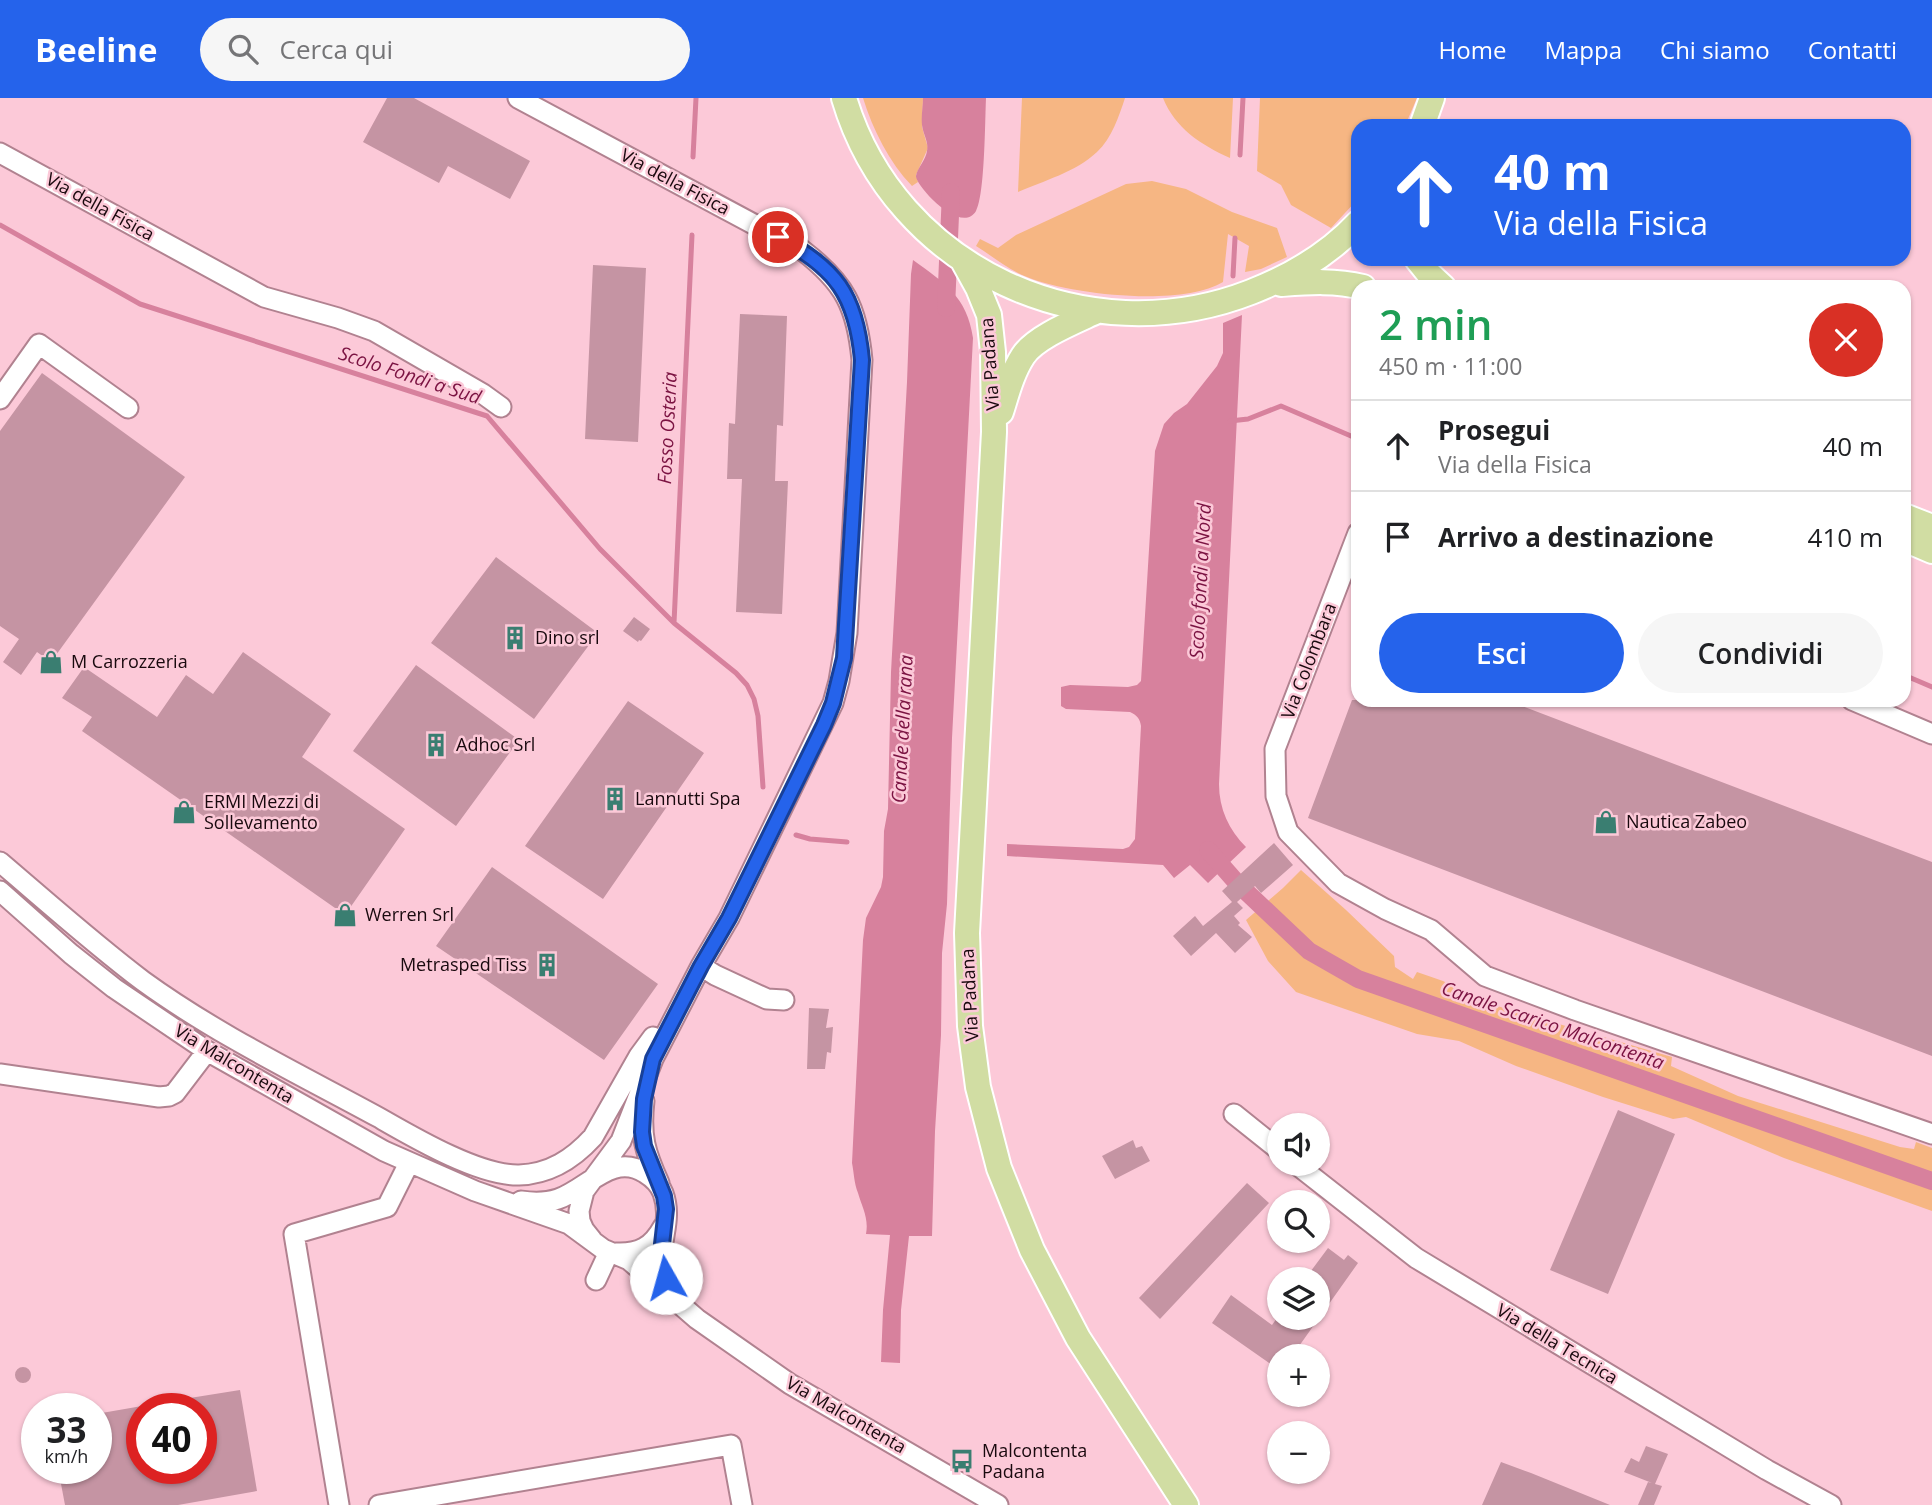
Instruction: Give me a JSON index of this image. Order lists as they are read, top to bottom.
{
  "streets": {
    "main road": ["Via Padana"],
    "street": [
      "Via della Fisica",
      "Via Colombara",
      "Via Malcontenta",
      "Via della Tecnica"
    ]
  },
  "crossings": [
    ["Via della Fisica", "Via Malcontenta"]
  ],
  "water": [
    "Scolo Fondi a Sud",
    "Fosso Osteria",
    "Scolo fondi a Nord",
    "Canale della rana",
    "Canale Scarico Malcontenta"
  ],
  "places": {
    "building": [
      "Dino srl",
      "Adhoc Srl",
      "Lannutti Spa",
      "Metrasped Tiss"
    ],
    "shop": [
      "M Carrozzeria",
      "ERMI Mezzi di Sollevamento",
      "Nautica Zabeo",
      "Werren Srl"
    ],
    "bus stop": ["Malcontenta Padana"]
  },
  "page": {
    "header": "Beeline",
    "search": "Cerca qui",
    "nav": [
      "Home",
      "Mappa",
      "Chi siamo",
      "Contatti"
    ],
    "turn": ["40 m", "Via della Fisica"],
    "heading": ["2 min", "450 m · 11:00"],
    "list": [
      {
        "name": "Prosegui",
        "note": "Via della Fisica",
        "value": "40 m"
      },
      {
        "name": "Arrivo a destinazione",
        "value": "410 m"
      }
    ],
    "buttons": ["Esci", "Condividi"],
    "map_buttons": ["+", "−"],
    "speed": "33 km/h",
    "limit": "40"
  }
}
